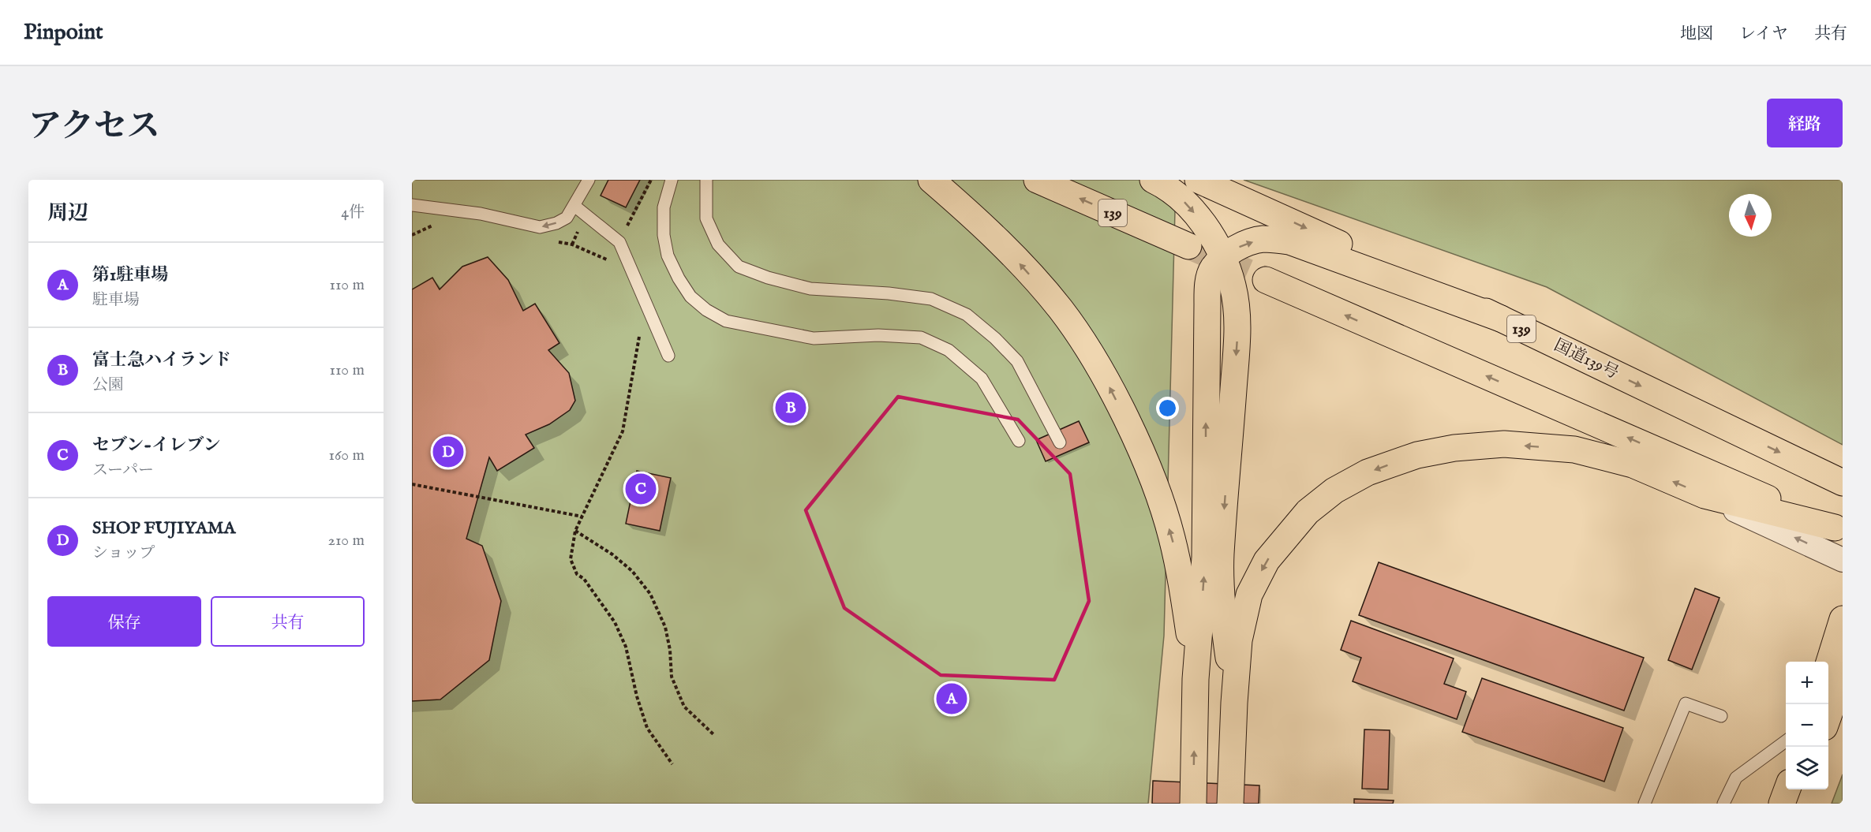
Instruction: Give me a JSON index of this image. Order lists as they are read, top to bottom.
{
  "streets": {
    "highway": ["139", "国道139号"]
  },
  "north": "bottom",
  "page": {
    "header": "Pinpoint",
    "nav": ["地図", "レイヤ", "共有"],
    "title": "アクセス",
    "buttons": [
      "経路",
      ["保存", "共有"]
    ],
    "heading": ["周辺", "4件"],
    "list": [
      {
        "mark": "A",
        "name": "第1駐車場",
        "note": "駐車場",
        "value": "110 m"
      },
      {
        "mark": "B",
        "name": "富士急ハイランド",
        "note": "公園",
        "value": "110 m"
      },
      {
        "mark": "C",
        "name": "セブン-イレブン",
        "note": "スーパー",
        "value": "160 m"
      },
      {
        "mark": "D",
        "name": "SHOP FUJIYAMA",
        "note": "ショップ",
        "value": "210 m"
      }
    ],
    "pins": [
      "B",
      "D",
      "C",
      "A"
    ],
    "map_buttons": ["+", "−"]
  }
}
